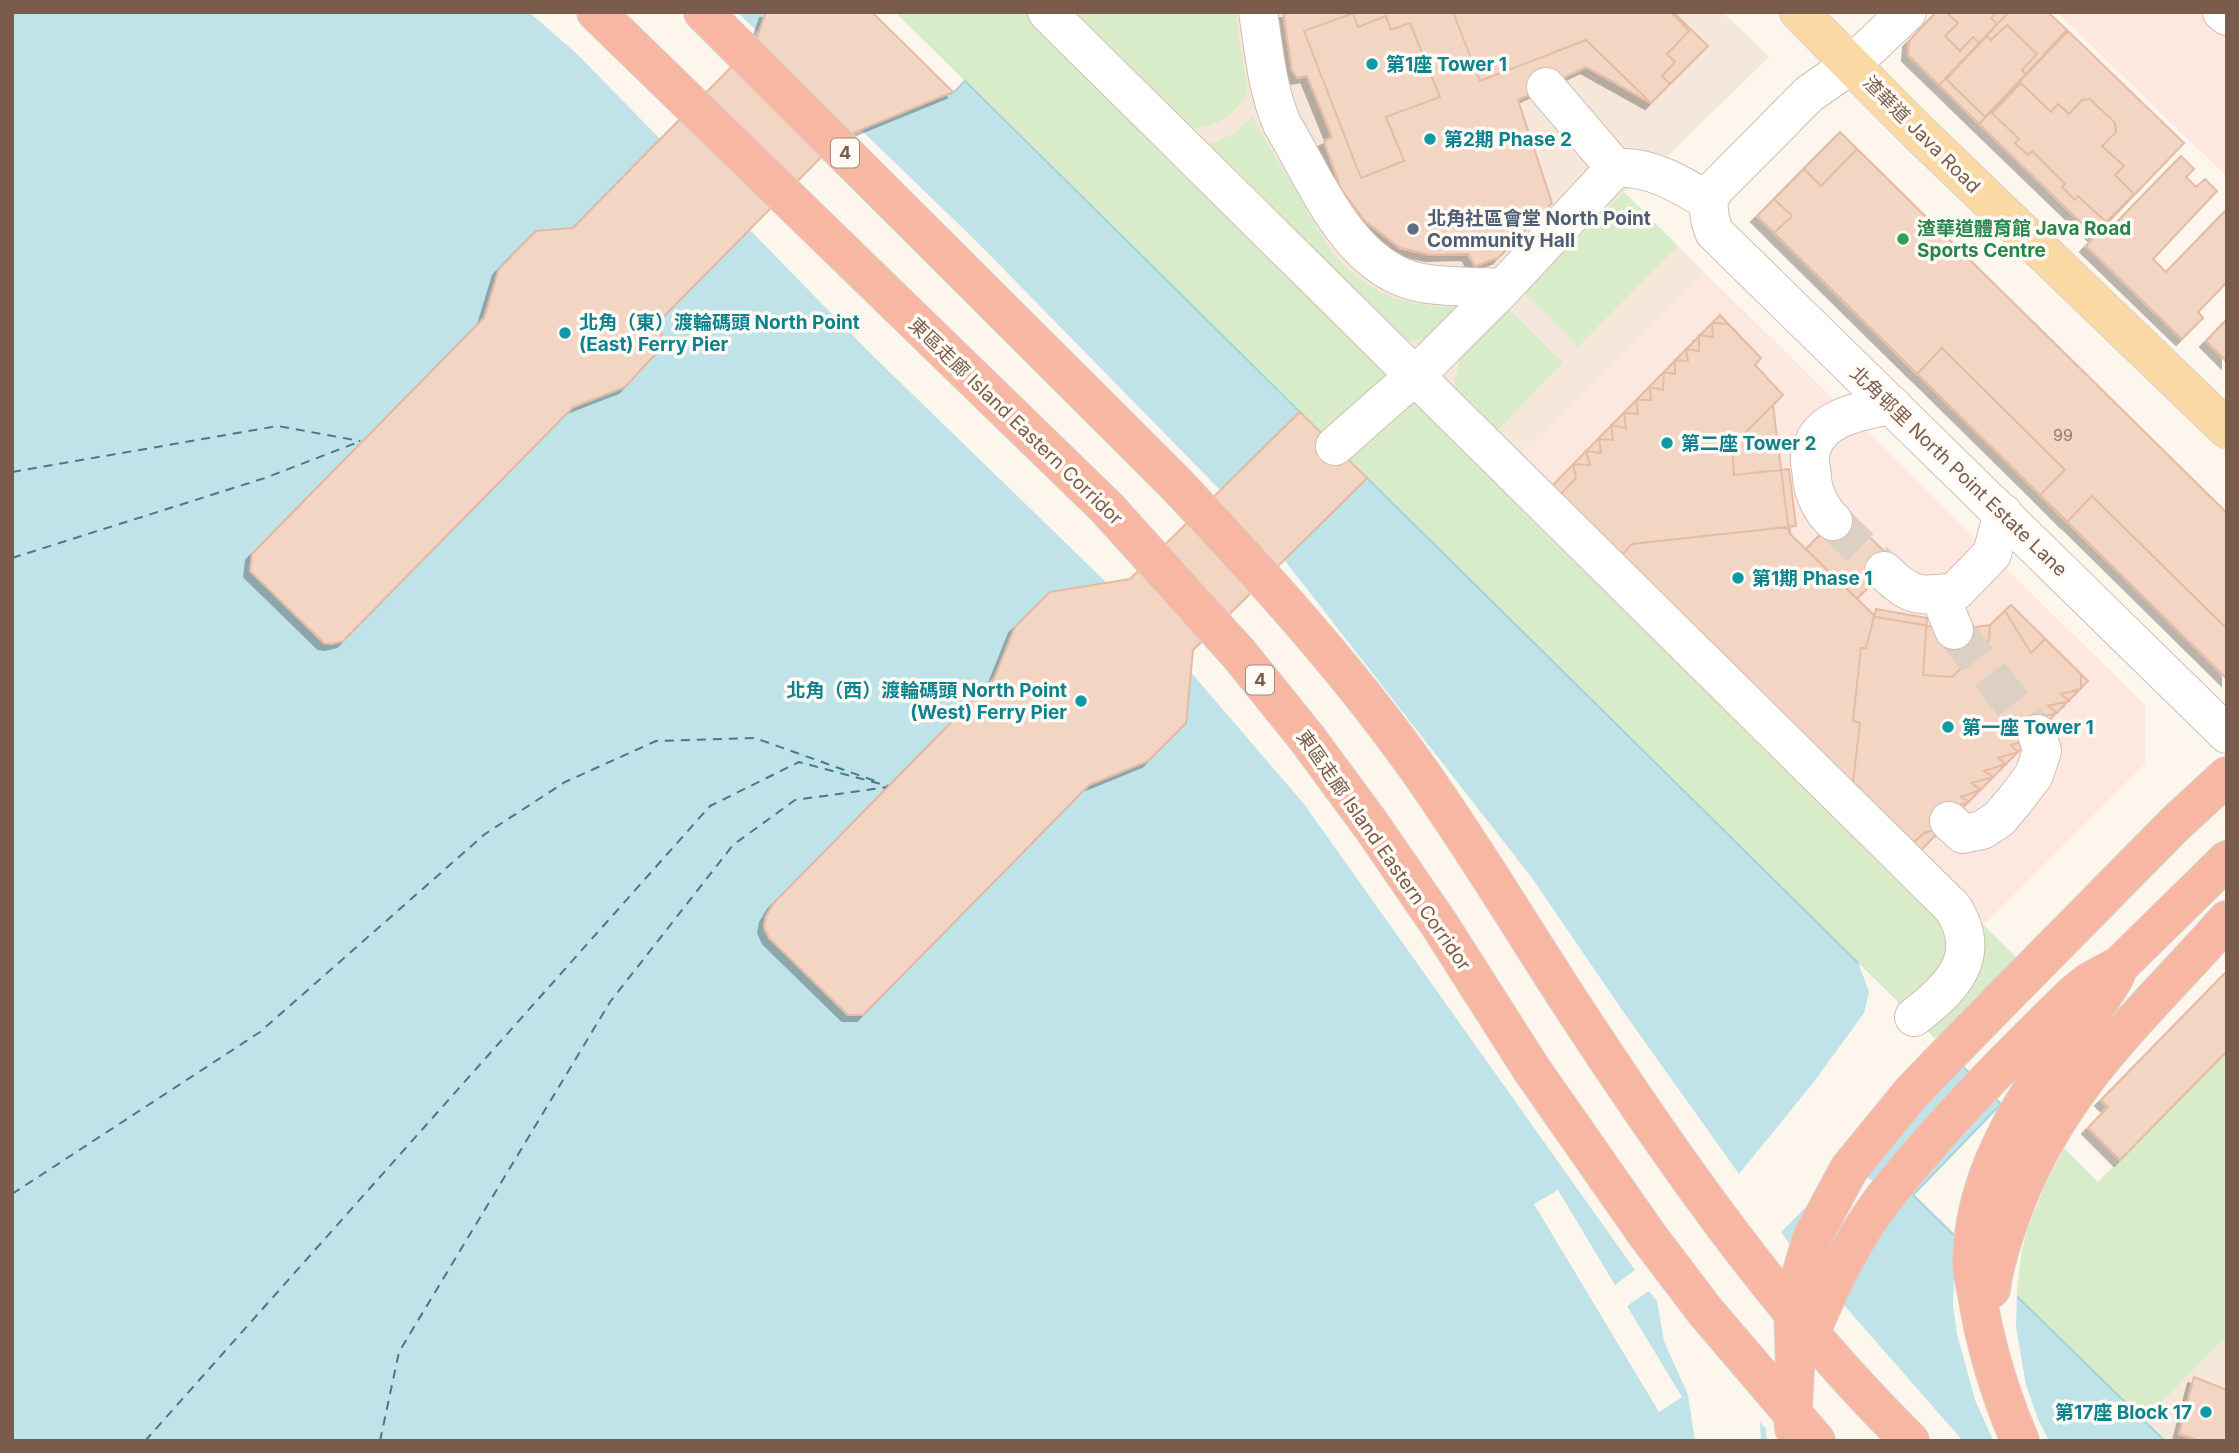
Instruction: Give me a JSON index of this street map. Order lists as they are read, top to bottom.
{
  "streets": {
    "highway": ["4", "東區走廊 Island Eastern Corridor"],
    "main road": ["渣華道 Java Road"],
    "street": ["北角邨里 North Point Estate Lane"]
  },
  "places": [
    "第1座 Tower 1",
    "第2期 Phase 2",
    "北角社區會堂 North Point Community Hall",
    "渣華道體育館 Java Road Sports Centre",
    "北角（東）渡輪碼頭 North Point (East) Ferry Pier",
    "第二座 Tower 2",
    "第1期 Phase 1",
    "北角（西）渡輪碼頭 North Point (West) Ferry Pier",
    "第一座 Tower 1",
    "第17座 Block 17"
  ],
  "house_numbers": ["99"]
}
